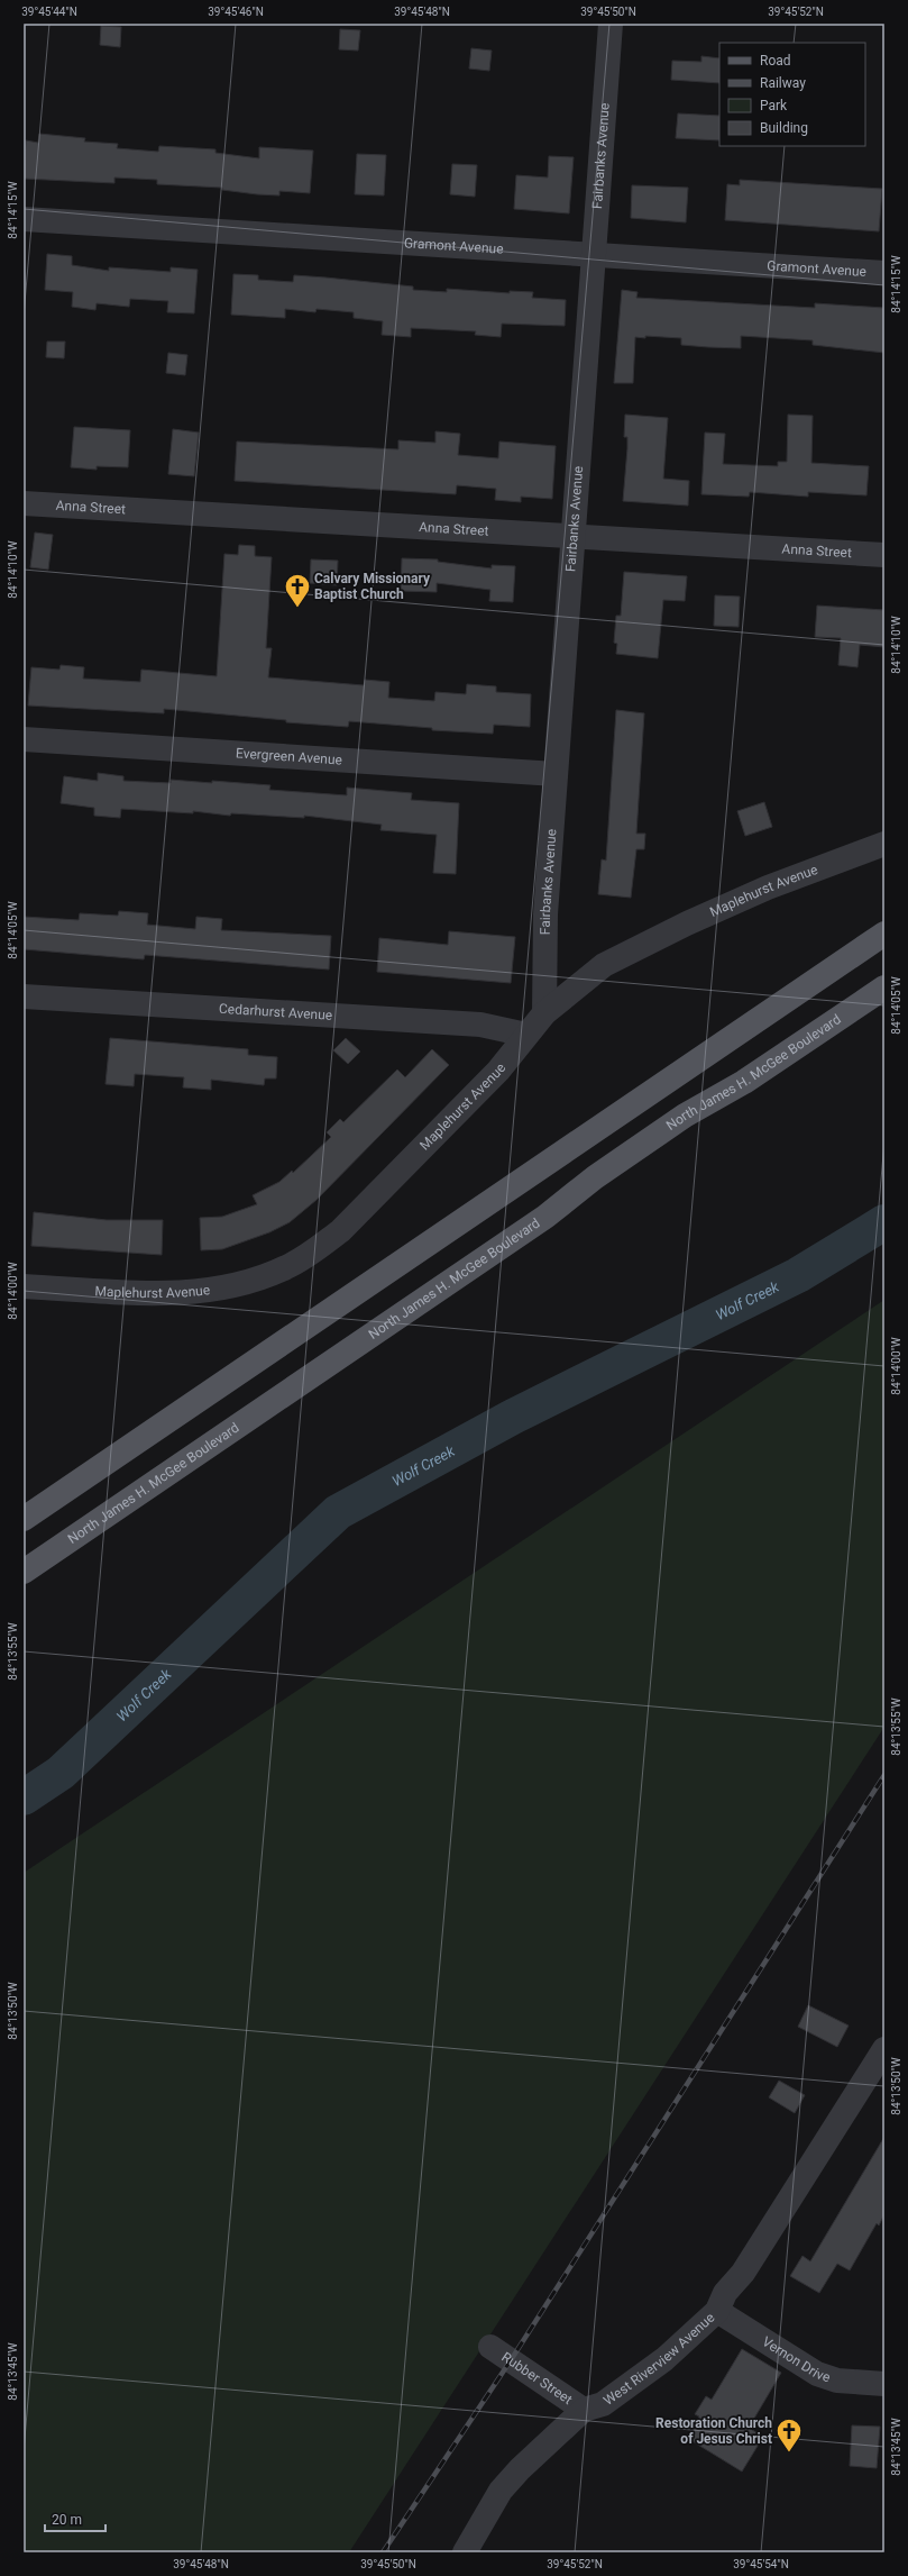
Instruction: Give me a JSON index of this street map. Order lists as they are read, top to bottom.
{
  "streets": {
    "main road": ["North James H. McGee Boulevard"],
    "street": [
      "Fairbanks Avenue",
      "Gramont Avenue",
      "Anna Street",
      "Evergreen Avenue",
      "Maplehurst Avenue",
      "Cedarhurst Avenue",
      "West Riverview Avenue",
      "Vernon Drive",
      "Rubber Street"
    ]
  },
  "crossings": [
    ["Fairbanks Avenue", "Gramont Avenue"],
    ["Fairbanks Avenue", "Anna Street"],
    ["Fairbanks Avenue", "Evergreen Avenue"],
    ["Fairbanks Avenue", "Maplehurst Avenue"],
    ["Maplehurst Avenue", "Cedarhurst Avenue"],
    ["West Riverview Avenue", "Vernon Drive"],
    ["West Riverview Avenue", "Rubber Street"]
  ],
  "water": ["Wolf Creek"],
  "places": {
    "church": ["Calvary Missionary Baptist Church", "Restoration Church of Jesus Christ"]
  },
  "legend": [
    "Road",
    "Railway",
    "Park",
    "Building"
  ],
  "scale_bar": "20 m",
  "coordinates": [
    "39°45'44\"N",
    "39°45'46\"N",
    "39°45'48\"N",
    "39°45'50\"N",
    "39°45'52\"N",
    "84°14'15\"W",
    "84°14'10\"W",
    "84°14'05\"W",
    "84°14'00\"W",
    "84°13'55\"W",
    "84°13'50\"W",
    "84°13'45\"W",
    "39°45'54\"N"
  ]
}
